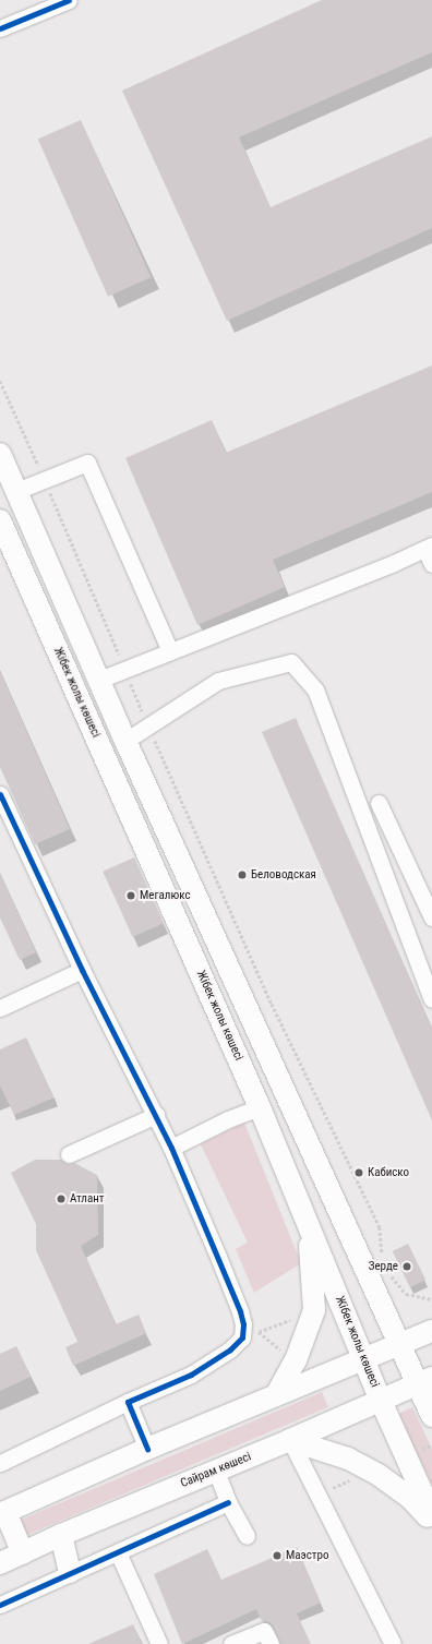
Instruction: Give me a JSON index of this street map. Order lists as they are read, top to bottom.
{
  "streets": {
    "main road": ["Жібек жолы көшесі", "Сайрам көшесі"]
  },
  "crossings": [
    ["Жібек жолы көшесі", "Сайрам көшесі"]
  ],
  "places": [
    "Беловодская",
    "Мегалюкс",
    "Кабиско",
    "Атлант",
    "Зерде",
    "Маэстро"
  ]
}
